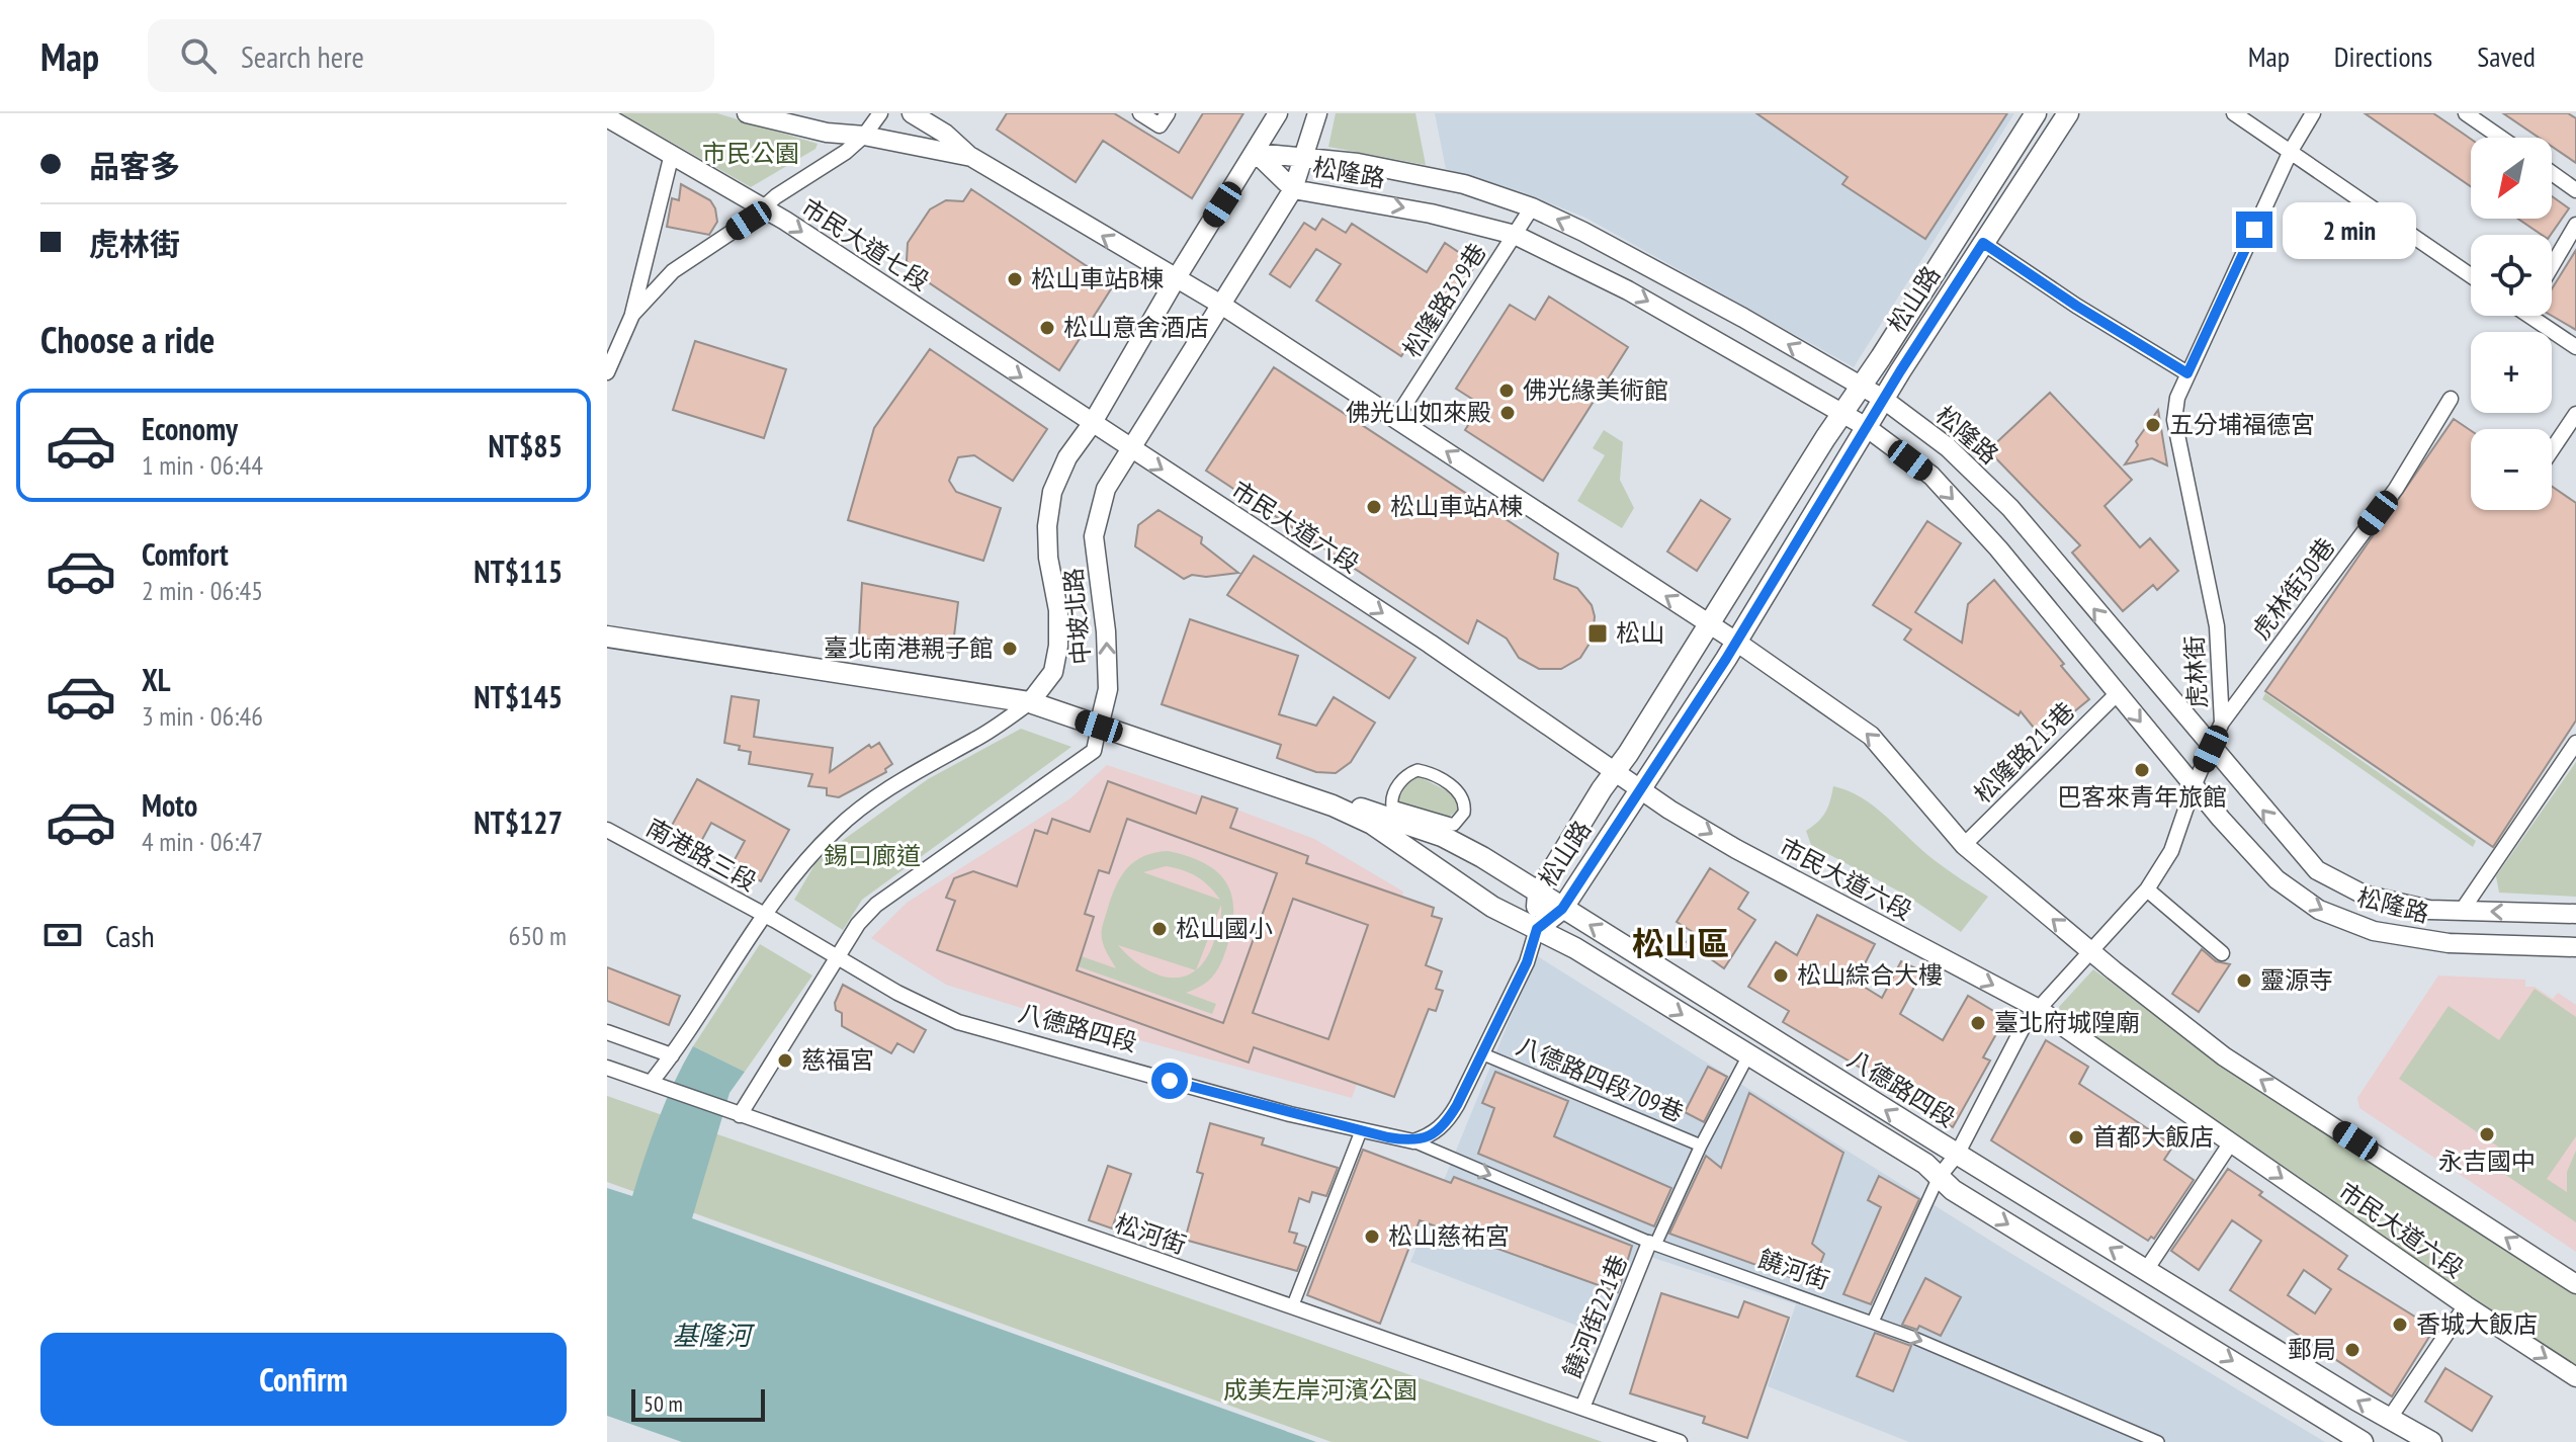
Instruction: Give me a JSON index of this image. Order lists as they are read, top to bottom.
{
  "streets": {
    "main road": ["松山路", "八德路四段"],
    "street": [
      "松隆路",
      "市民大道七段",
      "松隆路329巷",
      "市民大道六段",
      "虎林街30巷",
      "中坡北路",
      "虎林街",
      "松隆路215巷",
      "南港路三段",
      "八德路四段709巷",
      "松河街",
      "饒河街",
      "饒河街221巷"
    ]
  },
  "crossings": [
    ["松隆路", "松山路"],
    ["松隆路", "松隆路329巷"],
    ["松隆路", "中坡北路"],
    ["松隆路", "虎林街"],
    ["松隆路", "松隆路215巷"],
    ["市民大道七段", "市民大道六段"],
    ["市民大道七段", "中坡北路"],
    ["松山路", "市民大道六段"],
    ["松山路", "八德路四段"],
    ["松隆路329巷", "市民大道六段"],
    ["市民大道六段", "中坡北路"],
    ["市民大道六段", "虎林街"],
    ["市民大道六段", "松隆路215巷"],
    ["虎林街30巷", "虎林街"],
    ["中坡北路", "南港路三段"],
    ["中坡北路", "八德路四段"],
    ["中坡北路", "松河街"],
    ["虎林街", "八德路四段"],
    ["南港路三段", "八德路四段"],
    ["八德路四段", "八德路四段709巷"],
    ["八德路四段", "饒河街"],
    ["八德路四段709巷", "饒河街"],
    ["八德路四段709巷", "饒河街221巷"],
    ["松河街", "饒河街221巷"],
    ["饒河街", "饒河街221巷"]
  ],
  "one_way": ["饒河街"],
  "districts": ["松山區"],
  "water": ["基隆河"],
  "parks": ["市民公園", "錫口廊道", "成美左岸河濱公園"],
  "places": {
    "other": [
      "松山車站B棟",
      "松山意舍酒店",
      "佛光緣美術館",
      "佛光山如來殿",
      "五分埔福德宮",
      "松山車站A棟",
      "臺北南港親子館",
      "巴客來青年旅館",
      "松山國小",
      "松山綜合大樓",
      "靈源寺",
      "臺北府城隍廟",
      "慈福宮",
      "永吉國中",
      "首都大飯店",
      "松山慈祐宮",
      "香城大飯店",
      "郵局"
    ],
    "transit": ["松山"]
  },
  "scale_bar": "50 m",
  "north": "bottom left",
  "page": {
    "header": "Map",
    "search": "Search here",
    "nav": ["Map", "Directions", "Saved"],
    "banner": ["品客多", "虎林街"],
    "map_buttons": ["+", "−"],
    "bubble": "2 min",
    "heading": "Choose a ride",
    "list": [
      {
        "name": "Economy",
        "note": "1 min · 06:44",
        "value": "NT$85"
      },
      {
        "name": "Comfort",
        "note": "2 min · 06:45",
        "value": "NT$115"
      },
      {
        "name": "XL",
        "note": "3 min · 06:46",
        "value": "NT$145"
      },
      {
        "name": "Moto",
        "note": "4 min · 06:47",
        "value": "NT$127"
      }
    ],
    "pay": ["Cash", "650 m"],
    "buttons": "Confirm",
    "scale": "50 m"
  }
}
